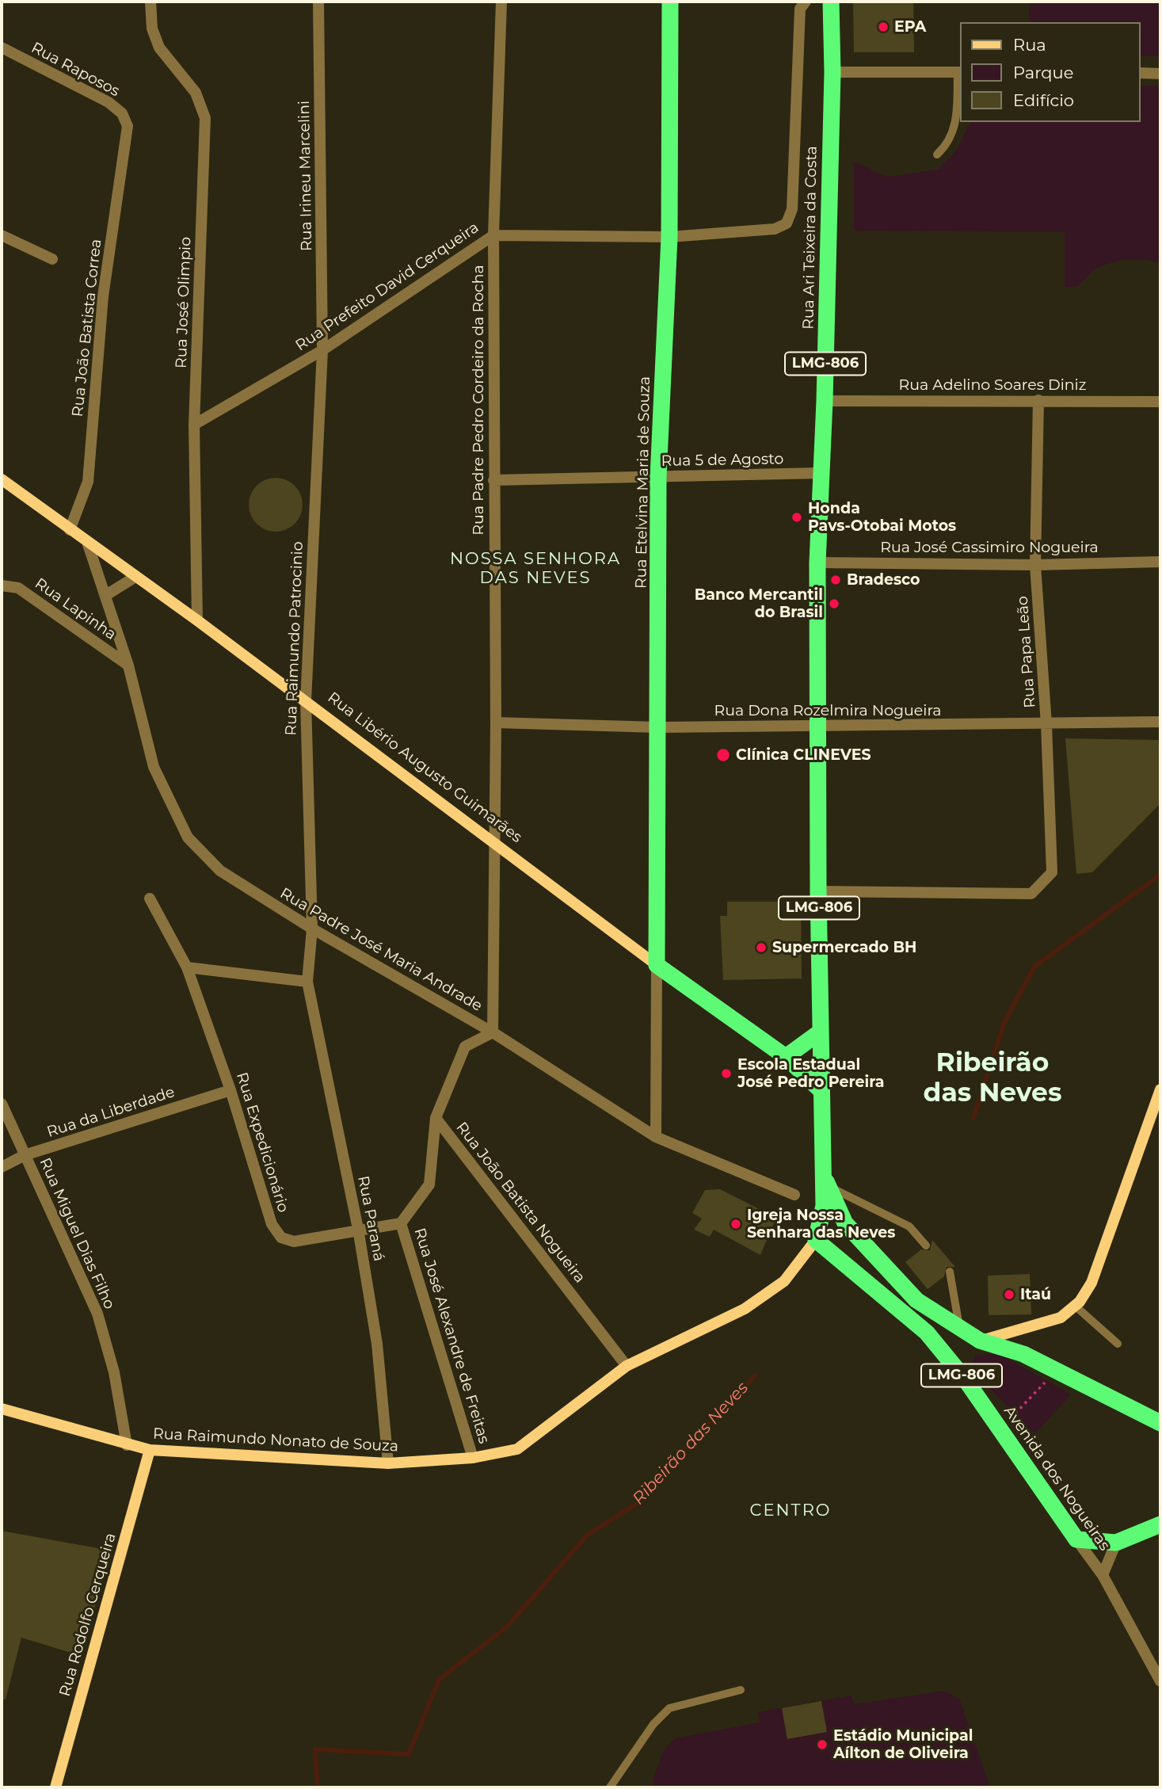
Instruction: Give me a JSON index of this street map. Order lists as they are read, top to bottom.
{
  "streets": {
    "highway": [
      "Rua Ari Teixeira da Costa",
      "LMG-806",
      "Rua Etelvina Maria de Souza",
      "Rua Libério Augusto Guimarães",
      "Avenida dos Nogueiras"
    ],
    "street": [
      "Rua Raposos",
      "Rua Irineu Marcelini",
      "Rua Prefeito David Cerqueira",
      "Rua José Olimpio",
      "Rua João Batista Correa",
      "Rua Adelino Soares Diniz",
      "Rua Padre Pedro Cordeiro da Rocha",
      "Rua 5 de Agosto",
      "Rua José Cassimiro Nogueira",
      "Rua Lapinha",
      "Rua Raimundo Patrocinio",
      "Rua Papa Leão",
      "Rua Dona Rozelmira Nogueira",
      "Rua Padre José Maria Andrade",
      "Rua da Liberdade",
      "Rua Expedicionário",
      "Rua João Batista Nogueira",
      "Rua Paraná",
      "Rua Miguel Dias Filho",
      "Rua José Alexandre de Freitas",
      "Rua Raimundo Nonato de Souza",
      "Rua Rodolfo Cerqueira"
    ]
  },
  "crossings": [
    ["Rua Raposos", "Rua João Batista Correa"],
    ["Rua Irineu Marcelini", "Rua Prefeito David Cerqueira"],
    ["Rua Irineu Marcelini", "Rua Raimundo Patrocinio"],
    ["Rua Ari Teixeira da Costa", "LMG-806"],
    ["Rua Ari Teixeira da Costa", "Rua Adelino Soares Diniz"],
    ["Rua Ari Teixeira da Costa", "Rua 5 de Agosto"],
    ["Rua Ari Teixeira da Costa", "Rua José Cassimiro Nogueira"],
    ["Rua Ari Teixeira da Costa", "Rua Papa Leão"],
    ["Rua Ari Teixeira da Costa", "Rua Dona Rozelmira Nogueira"],
    ["Rua Ari Teixeira da Costa", "Rua Libério Augusto Guimarães"],
    ["Rua Ari Teixeira da Costa", "Rua Raimundo Nonato de Souza"],
    ["Rua Ari Teixeira da Costa", "Avenida dos Nogueiras"],
    ["Rua Prefeito David Cerqueira", "Rua José Olimpio"],
    ["Rua Prefeito David Cerqueira", "Rua Padre Pedro Cordeiro da Rocha"],
    ["Rua Prefeito David Cerqueira", "Rua Etelvina Maria de Souza"],
    ["Rua Prefeito David Cerqueira", "Rua Raimundo Patrocinio"],
    ["Rua José Olimpio", "Rua Libério Augusto Guimarães"],
    ["Rua João Batista Correa", "Rua Libério Augusto Guimarães"],
    ["Rua Adelino Soares Diniz", "Rua Papa Leão"],
    ["Rua Padre Pedro Cordeiro da Rocha", "Rua 5 de Agosto"],
    ["Rua Padre Pedro Cordeiro da Rocha", "Rua Dona Rozelmira Nogueira"],
    ["Rua Padre Pedro Cordeiro da Rocha", "Rua Libério Augusto Guimarães"],
    ["Rua Padre Pedro Cordeiro da Rocha", "Rua Padre José Maria Andrade"],
    ["Rua Padre Pedro Cordeiro da Rocha", "Rua João Batista Nogueira"],
    ["Rua 5 de Agosto", "Rua Etelvina Maria de Souza"],
    ["Rua Etelvina Maria de Souza", "Rua Dona Rozelmira Nogueira"],
    ["Rua Etelvina Maria de Souza", "Rua Libério Augusto Guimarães"],
    ["Rua José Cassimiro Nogueira", "Rua Papa Leão"],
    ["Rua Lapinha", "Rua Padre José Maria Andrade"],
    ["Rua Raimundo Patrocinio", "Rua Libério Augusto Guimarães"],
    ["Rua Raimundo Patrocinio", "Rua Padre José Maria Andrade"],
    ["Rua Raimundo Patrocinio", "Rua Paraná"],
    ["Rua Papa Leão", "Rua Dona Rozelmira Nogueira"],
    ["Rua Libério Augusto Guimarães", "Rua Padre José Maria Andrade"],
    ["Rua Padre José Maria Andrade", "Rua João Batista Nogueira"],
    ["Rua Padre José Maria Andrade", "Rua Paraná"],
    ["Rua da Liberdade", "Rua Expedicionário"],
    ["Rua da Liberdade", "Rua Miguel Dias Filho"],
    ["Rua Expedicionário", "Rua Paraná"],
    ["Rua Expedicionário", "Rua José Alexandre de Freitas"],
    ["Rua João Batista Nogueira", "Rua Raimundo Nonato de Souza"],
    ["Rua Paraná", "Rua Raimundo Nonato de Souza"],
    ["Rua Miguel Dias Filho", "Rua Raimundo Nonato de Souza"],
    ["Rua José Alexandre de Freitas", "Rua Raimundo Nonato de Souza"],
    ["Rua Raimundo Nonato de Souza", "Avenida dos Nogueiras"],
    ["Rua Raimundo Nonato de Souza", "Rua Rodolfo Cerqueira"]
  ],
  "districts": ["NOSSA SENHORA DAS NEVES", "Ribeirão das Neves", "CENTRO"],
  "water": ["Ribeirão das Neves"],
  "places": [
    "EPA",
    "Honda Pavs-Otobai Motos",
    "Bradesco",
    "Banco Mercantil do Brasil",
    "Clínica CLINEVES",
    "Supermercado BH",
    "Escola Estadual José Pedro Pereira",
    "Igreja Nossa Senhara das Neves",
    "Itaú",
    "Estádio Municipal Aílton de Oliveira"
  ],
  "legend": ["Rua", "Parque", "Edifício"]
}
